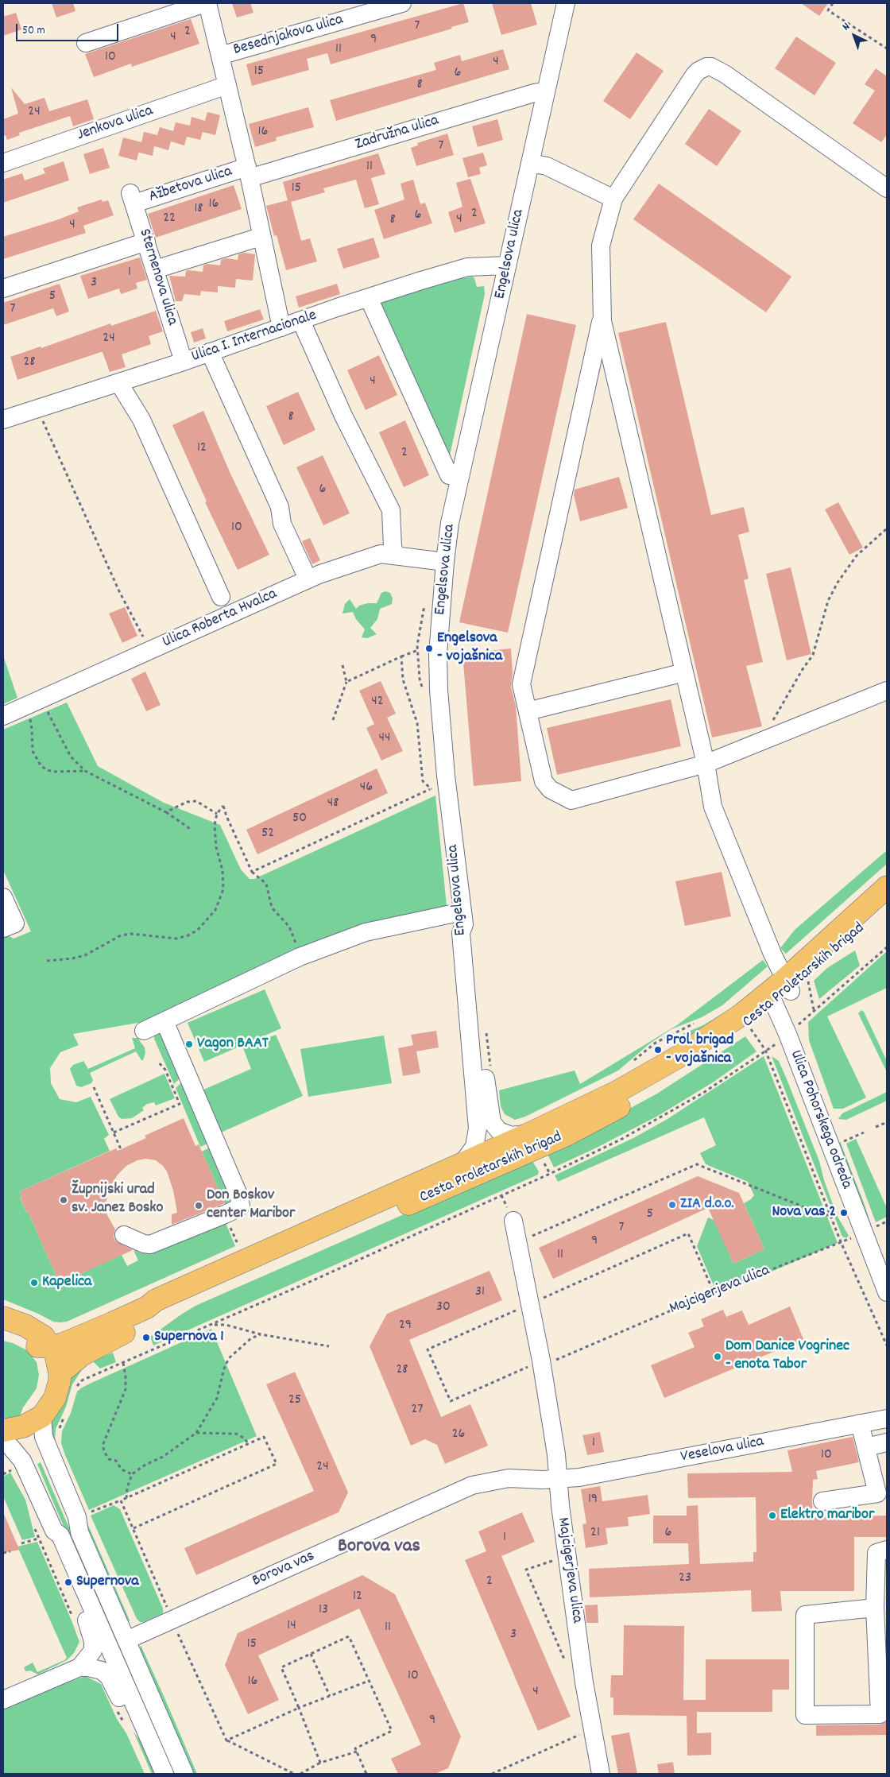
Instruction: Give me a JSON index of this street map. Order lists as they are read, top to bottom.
{
  "streets": {
    "main road": ["Cesta Proletarskih brigad"],
    "street": [
      "Besednjakova ulica",
      "Jenkova ulica",
      "Zadružna ulica",
      "Ažbetova ulica",
      "Engelsova ulica",
      "Sternenova ulica",
      "Ulica I. Internacionale",
      "Ulica Roberta Hvalca",
      "Ulica Pohorskega odreda",
      "Majcigerjeva ulica",
      "Veselova ulica",
      "Borova vas"
    ]
  },
  "crossings": [
    ["Besednjakova ulica", "Ažbetova ulica"],
    ["Jenkova ulica", "Ažbetova ulica"],
    ["Zadružna ulica", "Ažbetova ulica"],
    ["Zadružna ulica", "Engelsova ulica"],
    ["Ažbetova ulica", "Sternenova ulica"],
    ["Ažbetova ulica", "Ulica I. Internacionale"],
    ["Engelsova ulica", "Ulica I. Internacionale"],
    ["Engelsova ulica", "Ulica Roberta Hvalca"],
    ["Engelsova ulica", "Cesta Proletarskih brigad"],
    ["Sternenova ulica", "Ulica I. Internacionale"],
    ["Cesta Proletarskih brigad", "Ulica Pohorskega odreda"],
    ["Majcigerjeva ulica", "Veselova ulica"],
    ["Majcigerjeva ulica", "Borova vas"],
    ["Veselova ulica", "Borova vas"]
  ],
  "districts": ["Borova vas"],
  "places": [
    "Engelsova - vojašnica",
    "Vagon BAAT",
    "Prol. brigad - vojašnica",
    "Župnijski urad sv. Janez Bosko",
    "ZIA d.o.o.",
    "Don Boskov center Maribor",
    "Nova vas 2",
    "Kapelica",
    "Supernova 1",
    "Dom Danice Vogrinec - enota Tabor",
    "Elektro maribor",
    "Supernova"
  ],
  "house_numbers": [
    "7",
    "2",
    "4",
    "9",
    "11",
    "10",
    "4",
    "15",
    "6",
    "8",
    "24",
    "16",
    "7",
    "11",
    "15",
    "16",
    "18",
    "2",
    "6",
    "22",
    "4",
    "8",
    "4",
    "1",
    "3",
    "5",
    "7",
    "24",
    "28",
    "4",
    "8",
    "12",
    "2",
    "6",
    "10",
    "42",
    "44",
    "46",
    "48",
    "50",
    "52",
    "5",
    "7",
    "9",
    "11",
    "31",
    "30",
    "29",
    "28",
    "25",
    "27",
    "26",
    "1",
    "10",
    "24",
    "19",
    "21",
    "6",
    "1",
    "23",
    "2",
    "12",
    "13",
    "14",
    "11",
    "3",
    "15",
    "10",
    "16",
    "4",
    "9"
  ],
  "scale_bar": "50 m",
  "north": "top left"
}
